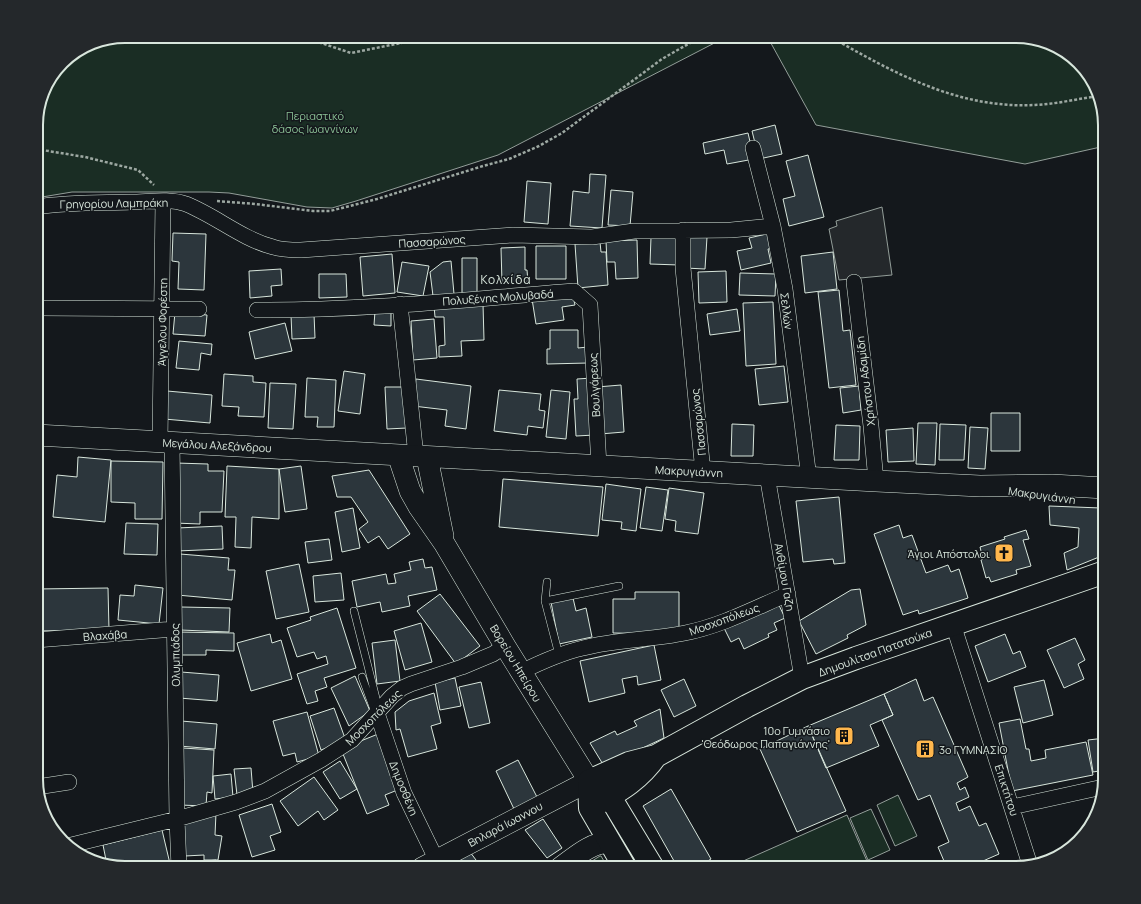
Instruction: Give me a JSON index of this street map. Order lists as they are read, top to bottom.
{
  "streets": {
    "main road": [
      "Μεγάλου Αλεξάνδρου",
      "Μακρυγιάννη",
      "Δημουλίτσα Πατατούκα",
      "Βορείου Ηπείρου",
      "Βηλαρά Ιωαννου"
    ],
    "street": [
      "Γρηγορίου Λαμπράκη",
      "Πασσαρώνος",
      "Πολυξένης Μολυβαδά",
      "Σελλών",
      "Άγγελου Φορέστη",
      "Χρήστου Αδαμίδη",
      "Βουλγάρεως",
      "Ανθίμου Γαζη",
      "Μοσχοπόλεως",
      "Βλαχάβα",
      "Ολυμπιάδος",
      "Δημοσθένη",
      "Επικτήτου"
    ]
  },
  "crossings": [
    ["Γρηγορίου Λαμπράκη", "Πασσαρώνος"],
    ["Γρηγορίου Λαμπράκη", "Άγγελου Φορέστη"],
    ["Πασσαρώνος", "Σελλών"],
    ["Πασσαρώνος", "Μακρυγιάννη"],
    ["Πολυξένης Μολυβαδά", "Βουλγάρεως"],
    ["Σελλών", "Μακρυγιάννη"],
    ["Άγγελου Φορέστη", "Μεγάλου Αλεξάνδρου"],
    ["Άγγελου Φορέστη", "Ολυμπιάδος"],
    ["Χρήστου Αδαμίδη", "Μακρυγιάννη"],
    ["Βουλγάρεως", "Μακρυγιάννη"],
    ["Μεγάλου Αλεξάνδρου", "Μακρυγιάννη"],
    ["Μεγάλου Αλεξάνδρου", "Ολυμπιάδος"],
    ["Μεγάλου Αλεξάνδρου", "Βορείου Ηπείρου"],
    ["Μακρυγιάννη", "Ανθίμου Γαζη"],
    ["Μακρυγιάννη", "Βορείου Ηπείρου"],
    ["Ανθίμου Γαζη", "Μοσχοπόλεως"],
    ["Ανθίμου Γαζη", "Δημουλίτσα Πατατούκα"],
    ["Μοσχοπόλεως", "Ολυμπιάδος"],
    ["Μοσχοπόλεως", "Βορείου Ηπείρου"],
    ["Μοσχοπόλεως", "Δημοσθένη"],
    ["Βλαχάβα", "Ολυμπιάδος"],
    ["Δημουλίτσα Πατατούκα", "Βορείου Ηπείρου"],
    ["Δημουλίτσα Πατατούκα", "Επικτήτου"],
    ["Δημουλίτσα Πατατούκα", "Βηλαρά Ιωαννου"],
    ["Βορείου Ηπείρου", "Βηλαρά Ιωαννου"]
  ],
  "districts": ["Κολχίδα"],
  "parks": ["Περιαστικό δάσος Ιωαννίνων"],
  "places": {
    "church": ["Άγιοι Απόστολοι"],
    "building": ["10ο Γυμνάσιο 'Θεόδωρος Παπαγιάννης'", "3ο ΓΥΜΝΑΣΙΟ"]
  }
}
